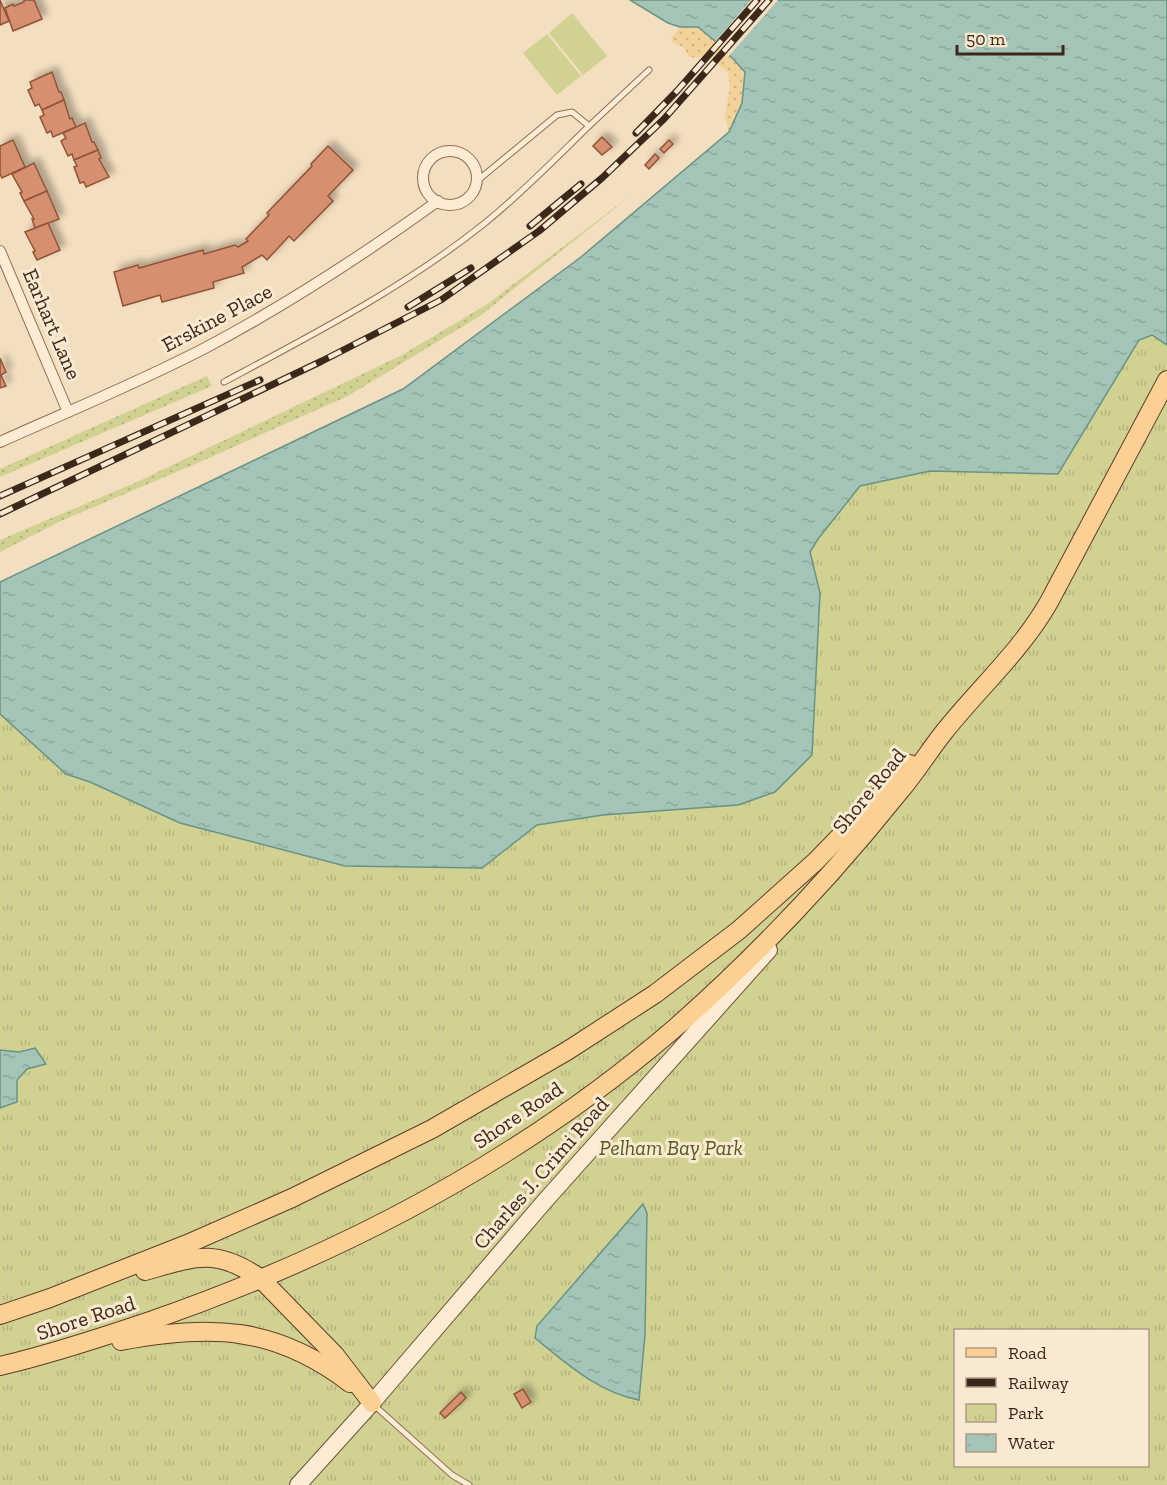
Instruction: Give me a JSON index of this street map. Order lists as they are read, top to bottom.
{
  "streets": {
    "main road": ["Shore Road", "Charles J. Crimi Road"],
    "street": ["Erskine Place", "Earhart Lane"]
  },
  "crossings": [
    ["Erskine Place", "Earhart Lane"],
    ["Shore Road", "Charles J. Crimi Road"]
  ],
  "parks": ["Pelham Bay Park"],
  "legend": [
    "Road",
    "Railway",
    "Park",
    "Water"
  ],
  "scale_bar": "50 m"
}
